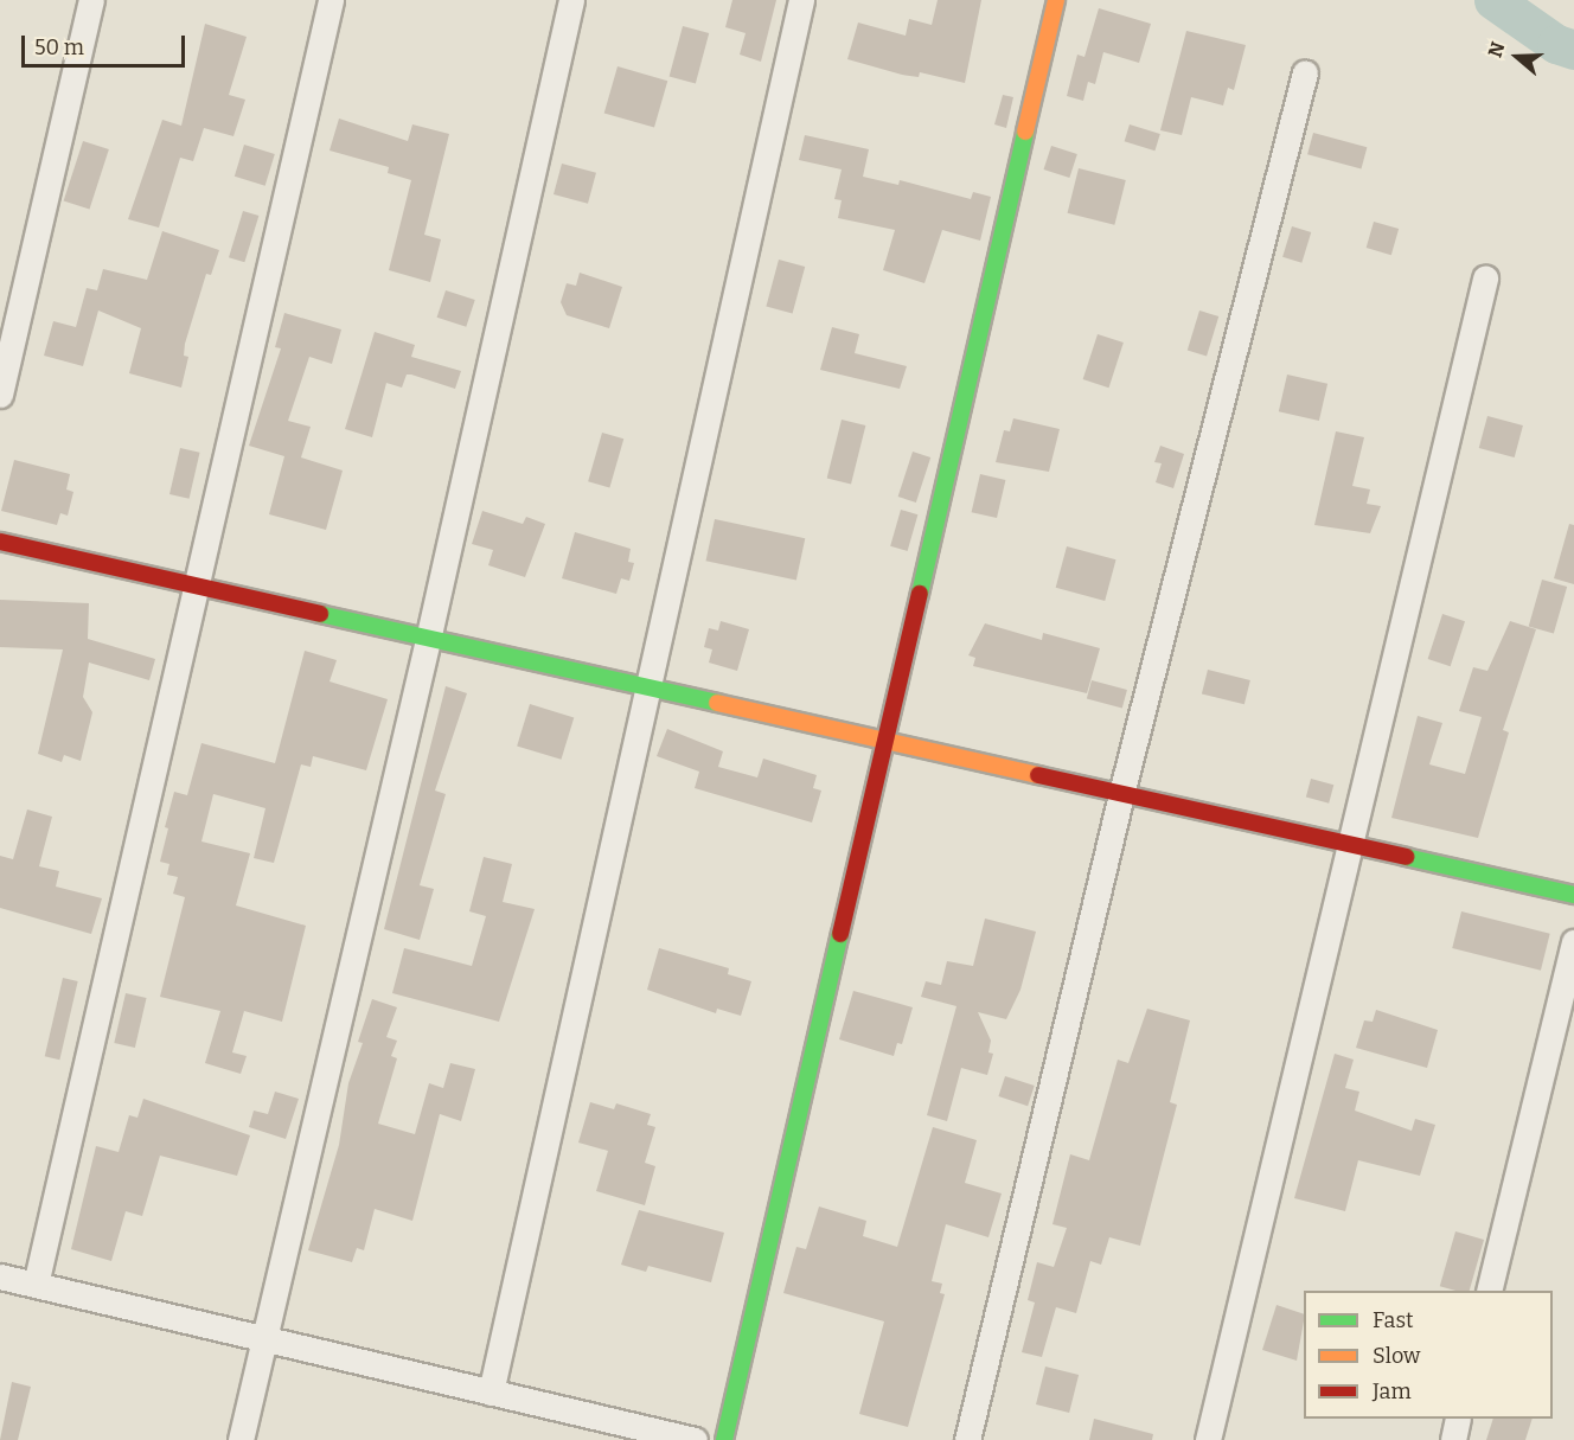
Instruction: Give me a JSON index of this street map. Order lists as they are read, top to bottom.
{
  "legend": ["Fast", "Slow", "Jam"],
  "scale_bar": "50 m",
  "north": "left"
}
